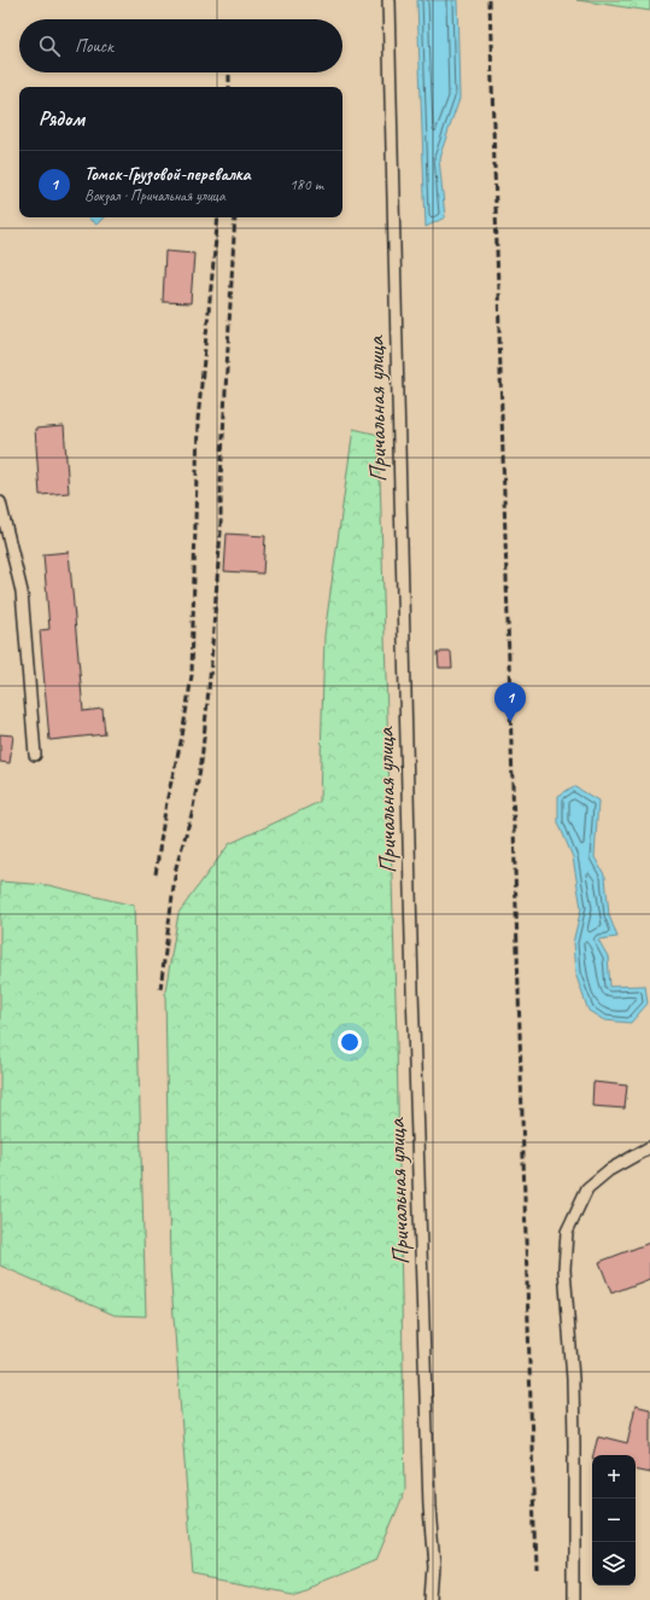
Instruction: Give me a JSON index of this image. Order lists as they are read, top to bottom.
{
  "streets": {
    "street": ["Причальная улица"]
  },
  "page": {
    "search": "Поиск",
    "heading": "Рядом",
    "list": [
      {
        "mark": "1",
        "name": "Томск-Грузовой-перевалка",
        "note": "Вокзал · Причальная улица",
        "value": "180 m"
      }
    ],
    "pins": "1",
    "map_buttons": ["+", "−"]
  }
}
